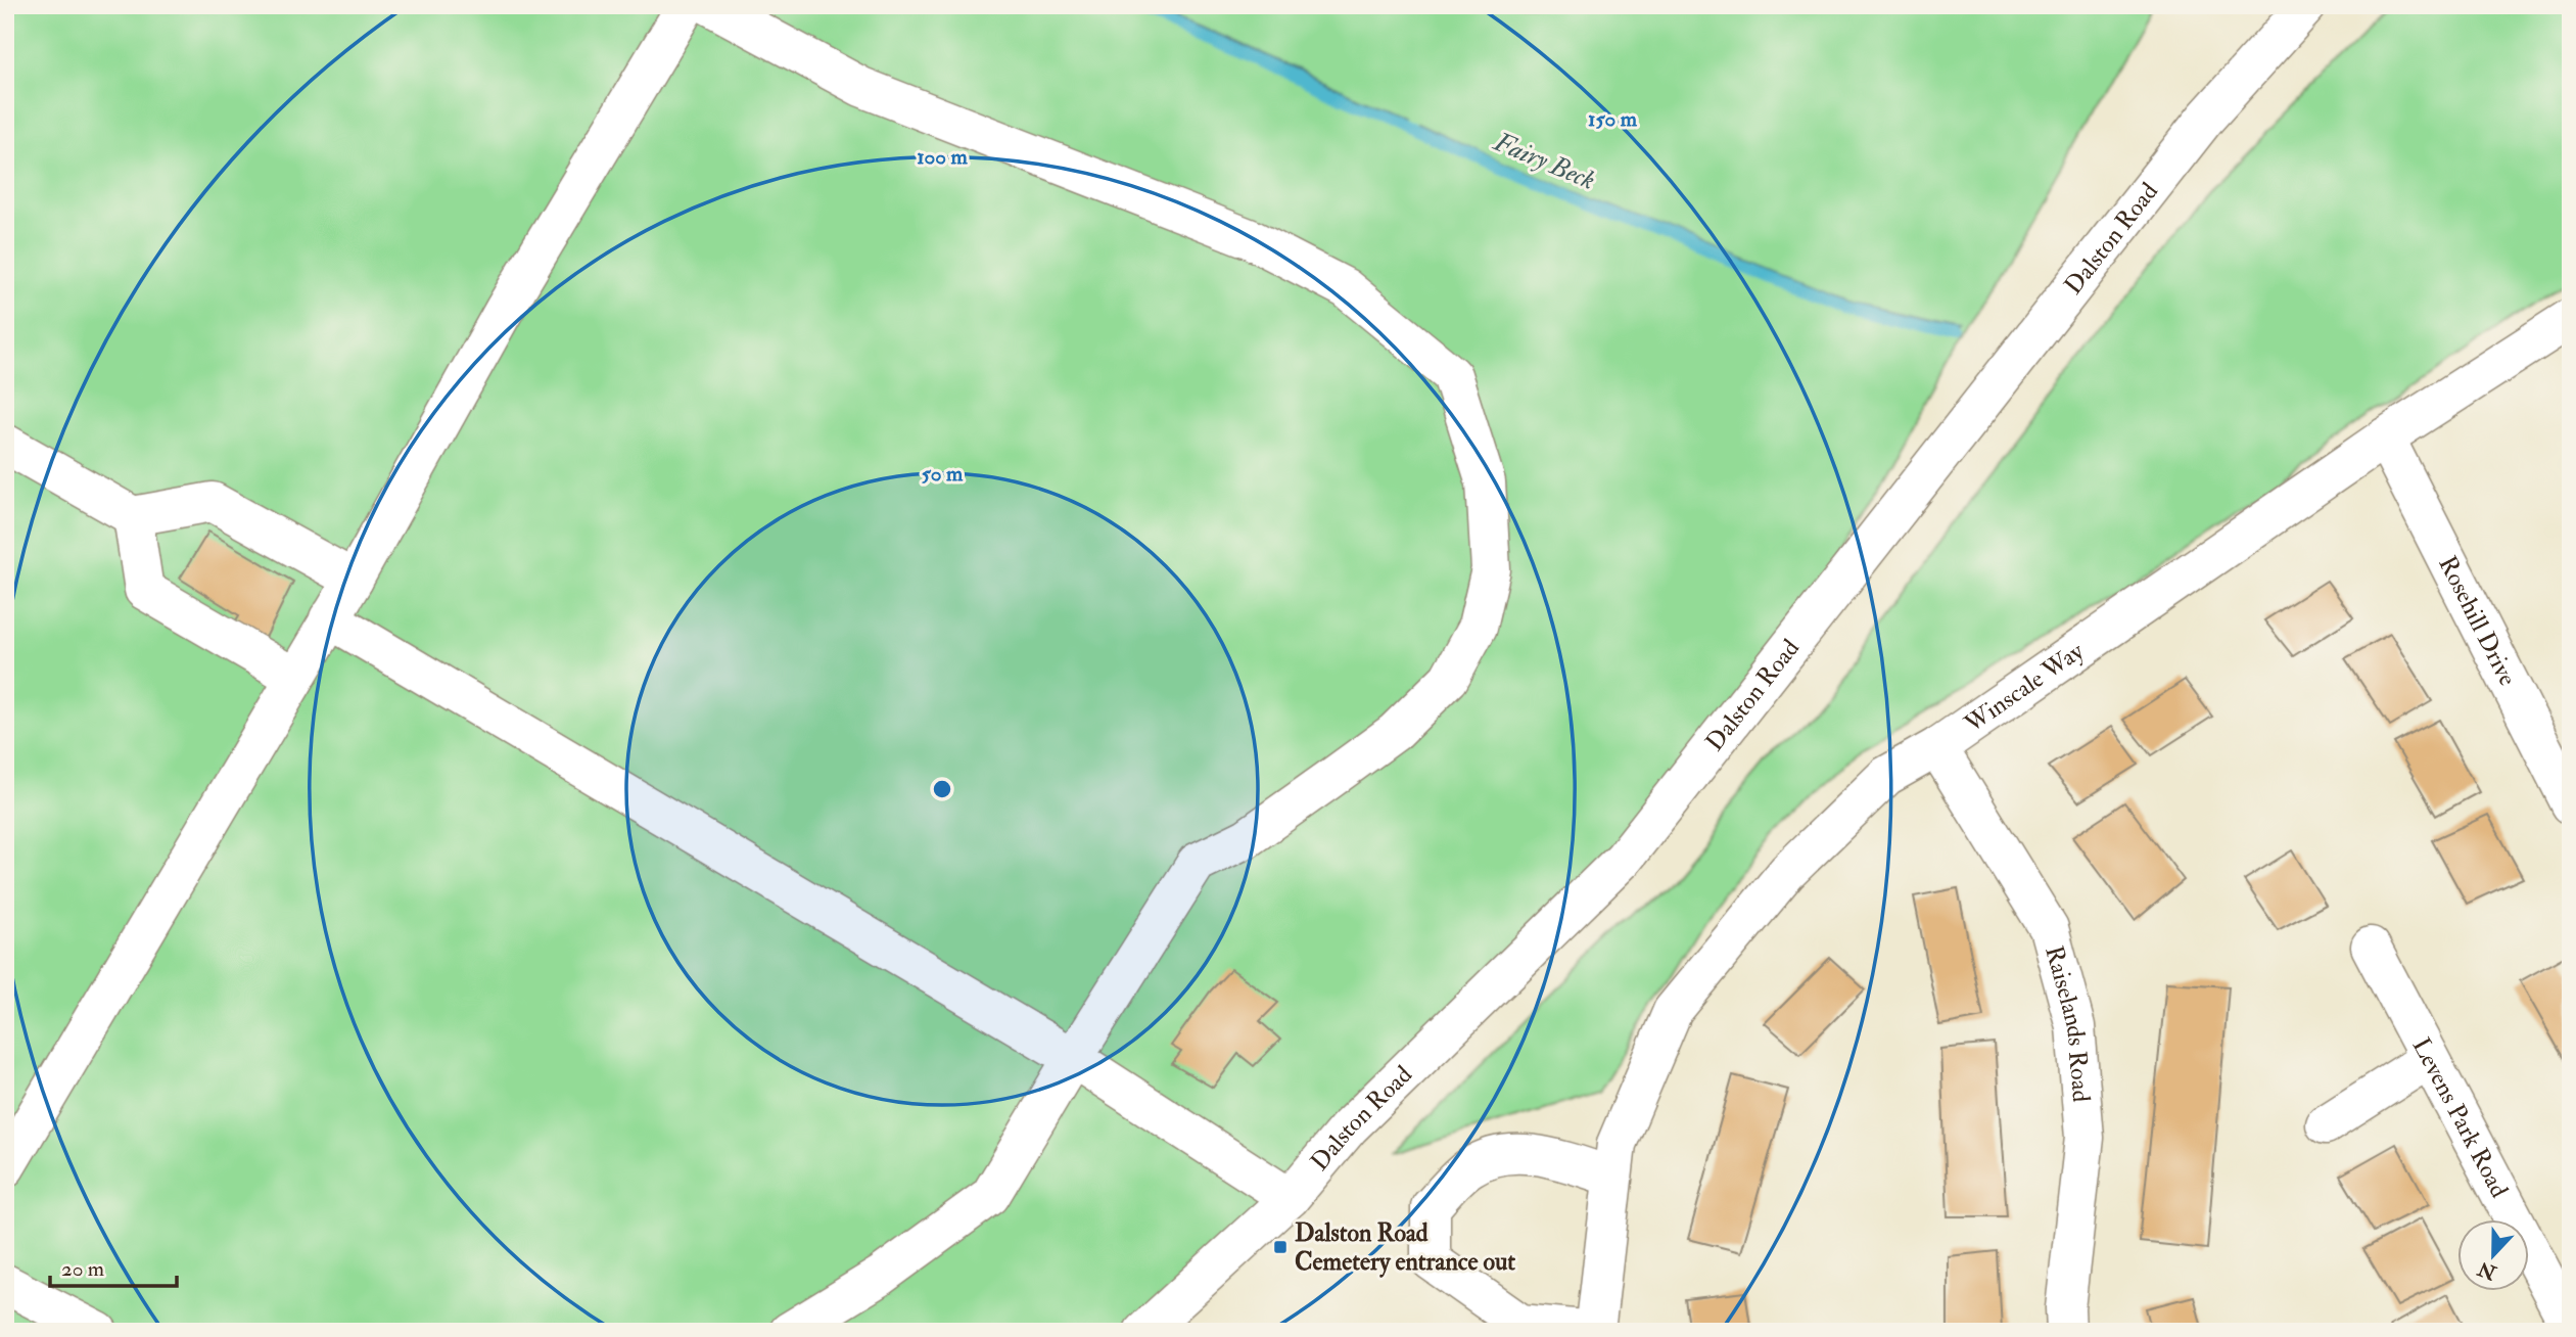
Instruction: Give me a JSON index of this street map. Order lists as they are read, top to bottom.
{
  "streets": {
    "street": [
      "Dalston Road",
      "Rosehill Drive",
      "Winscale Way",
      "Raiselands Road",
      "Levens Park Road"
    ]
  },
  "crossings": [
    ["Rosehill Drive", "Winscale Way"],
    ["Winscale Way", "Raiselands Road"]
  ],
  "water": ["Fairy Beck"],
  "places": {
    "transit": ["Dalston Road Cemetery entrance out"]
  },
  "scale_bar": "20 m",
  "north": "bottom",
  "rings": ["150 m", "100 m", "50 m"]
}
